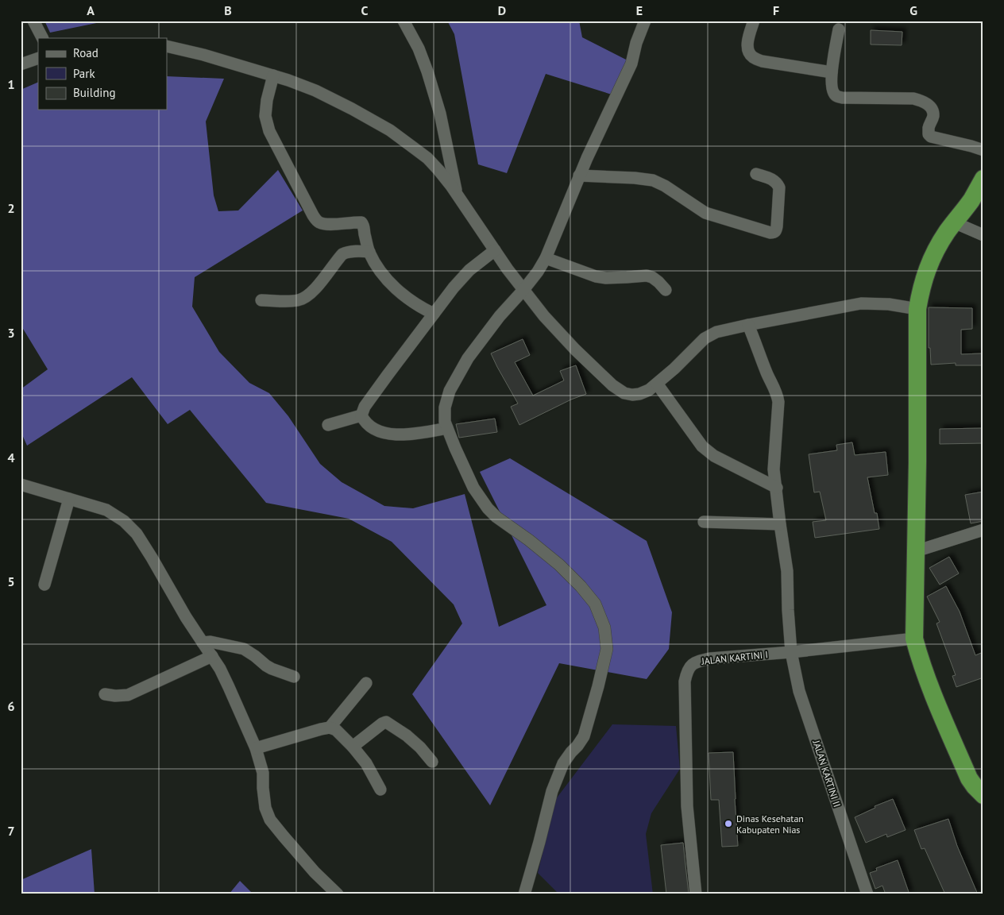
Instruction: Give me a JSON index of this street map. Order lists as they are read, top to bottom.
{
  "streets": {
    "street": ["JALAN KARTINI I", "JALAN KARTINI II"]
  },
  "crossings": [
    ["JALAN KARTINI I", "JALAN KARTINI II"]
  ],
  "places": ["Dinas Kesehatan Kabupaten Nias"],
  "legend": ["Road", "Park", "Building"],
  "grid": {
    "columns": [
      "A",
      "B",
      "C",
      "D",
      "E",
      "F",
      "G"
    ],
    "rows": [
      "1",
      "2",
      "3",
      "4",
      "5",
      "6",
      "7"
    ]
  }
}
